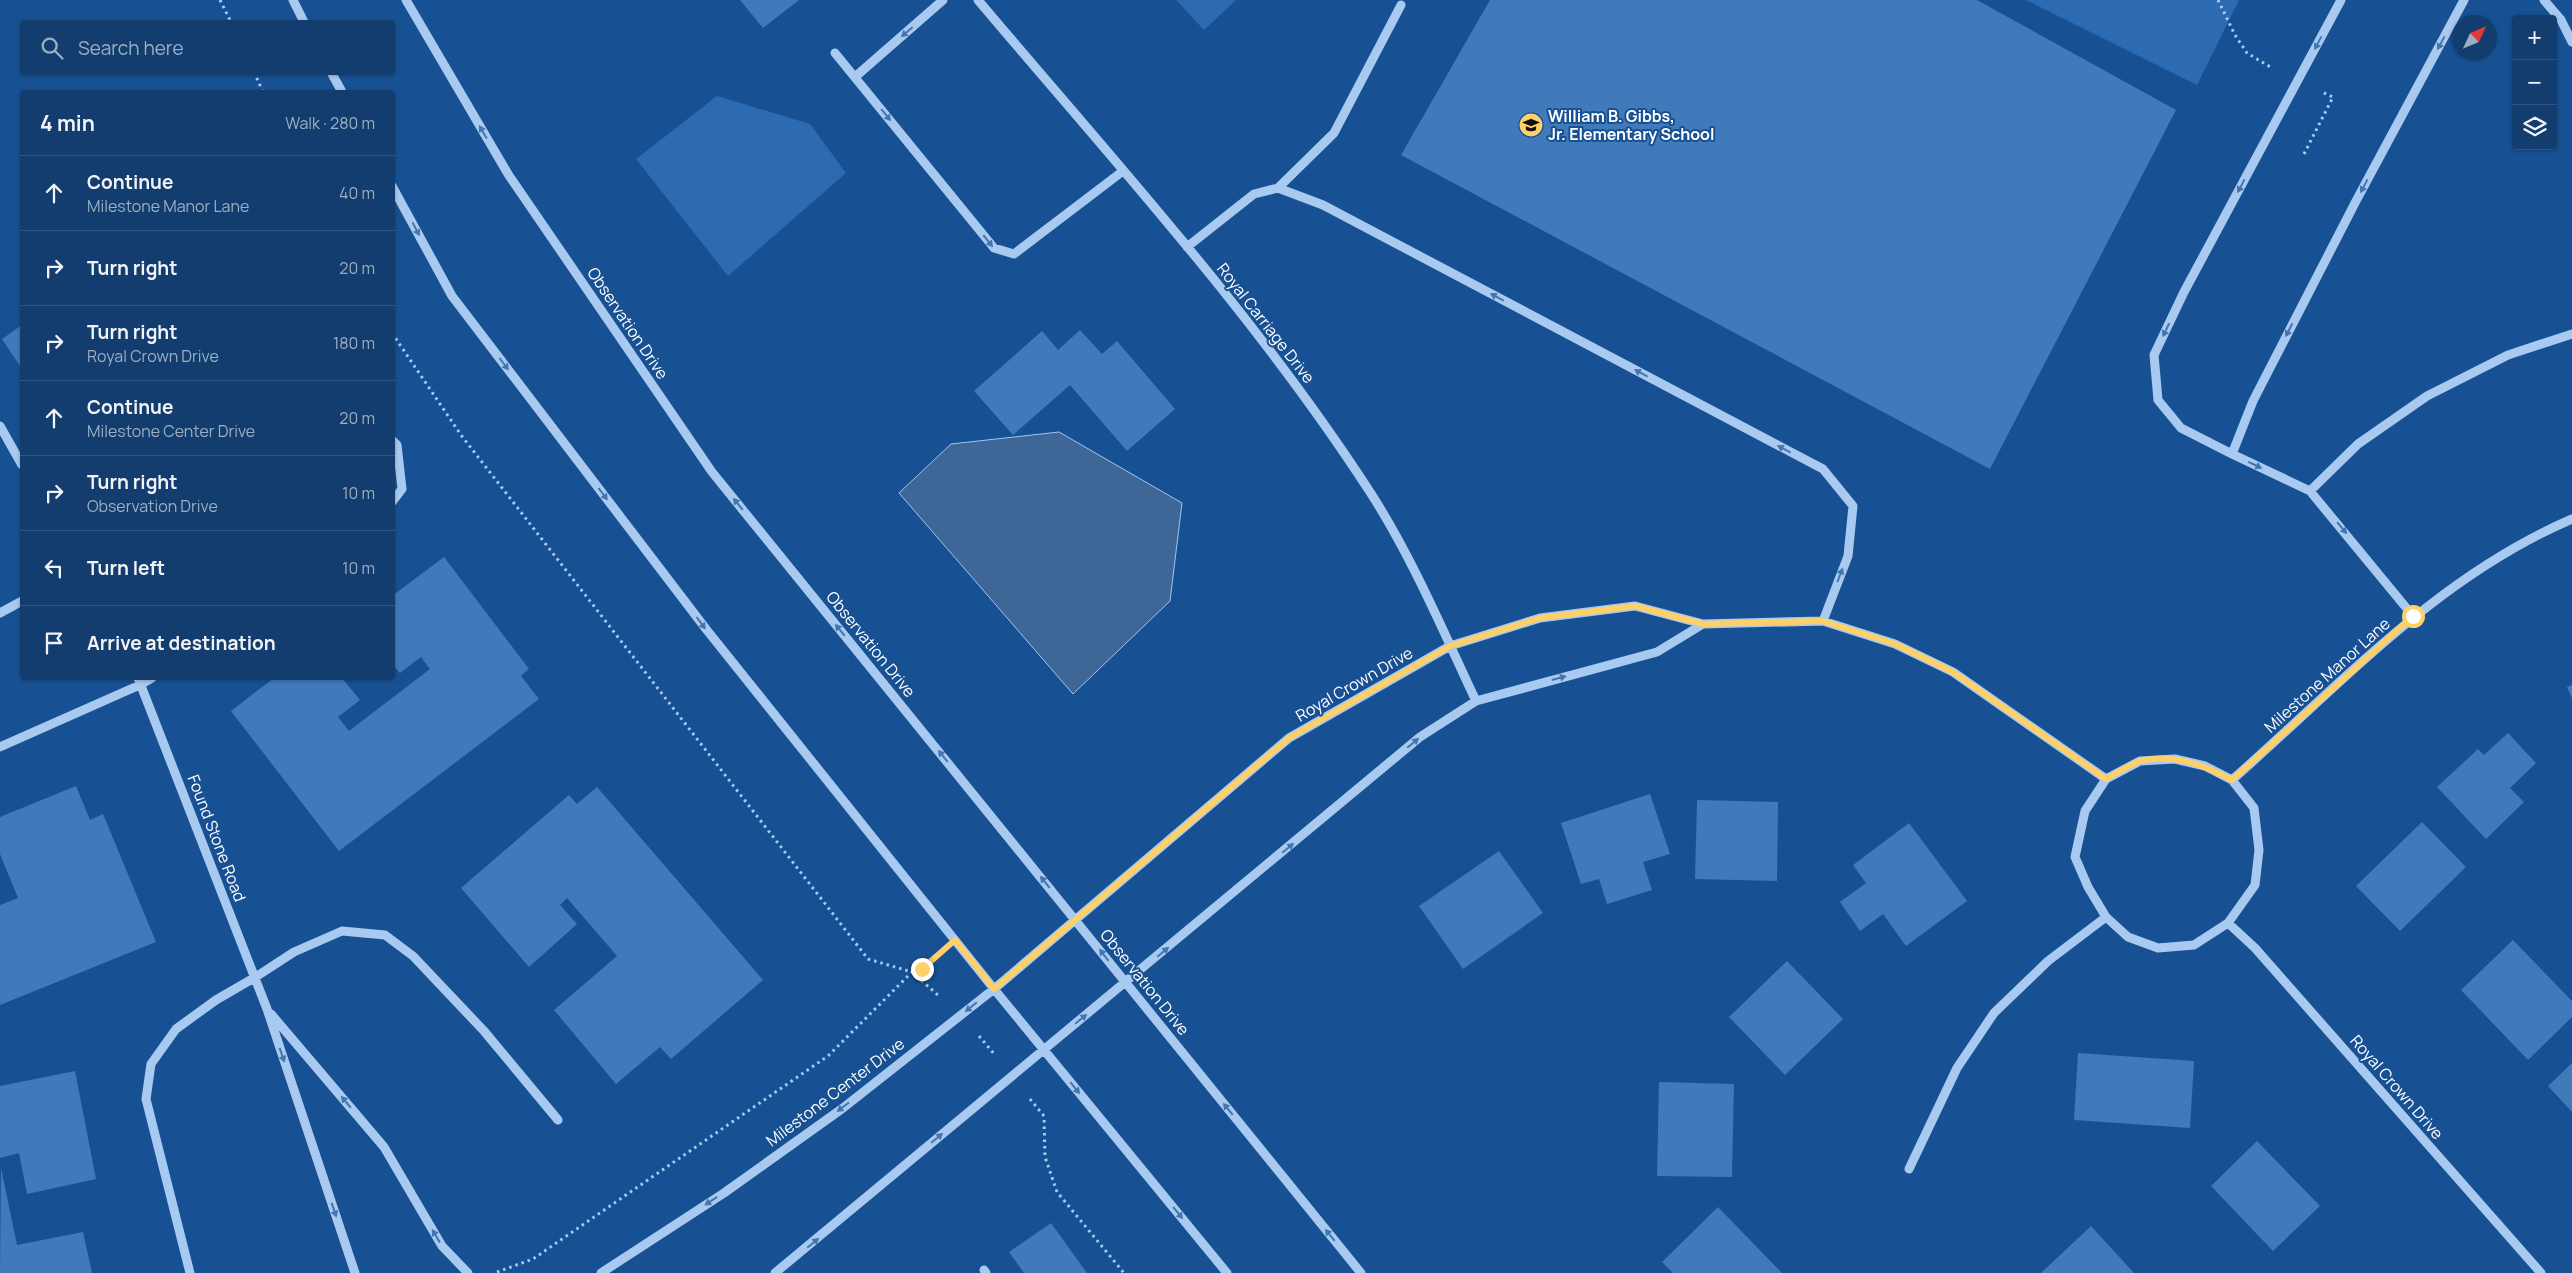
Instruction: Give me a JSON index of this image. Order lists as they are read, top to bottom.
{
  "streets": {
    "street": [
      "Observation Drive",
      "Royal Carriage Drive",
      "Milestone Manor Lane",
      "Royal Crown Drive",
      "Found Stone Road",
      "Milestone Center Drive"
    ]
  },
  "crossings": [
    ["Observation Drive", "Royal Crown Drive"],
    ["Observation Drive", "Milestone Center Drive"],
    ["Royal Carriage Drive", "Royal Crown Drive"],
    ["Royal Crown Drive", "Milestone Center Drive"]
  ],
  "one_way": ["Observation Drive", "Milestone Center Drive"],
  "places": {
    "school or university": ["William B. Gibbs, Jr. Elementary School"]
  },
  "north": "top right",
  "page": {
    "map_buttons": ["+", "−"],
    "search": "Search here",
    "heading": ["4 min", "Walk · 280 m"],
    "list": [
      ["Continue", "Milestone Manor Lane", "40 m"],
      ["Turn right", "20 m"],
      ["Turn right", "Royal Crown Drive", "180 m"],
      ["Continue", "Milestone Center Drive", "20 m"],
      ["Turn right", "Observation Drive", "10 m"],
      ["Turn left", "10 m"],
      "Arrive at destination"
    ]
  }
}
